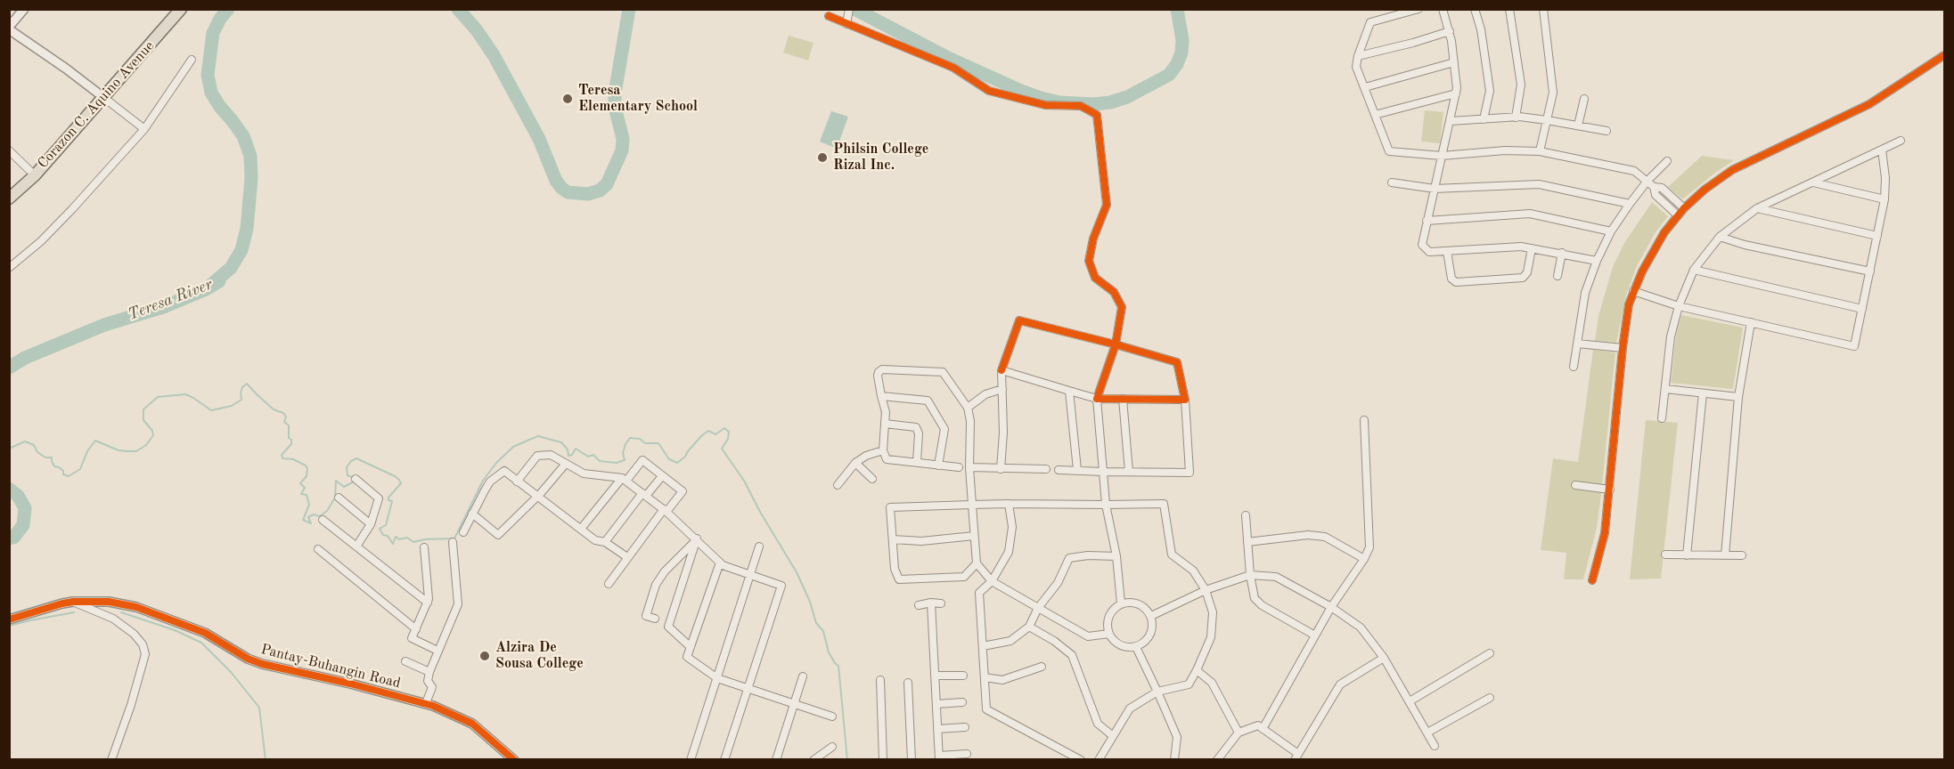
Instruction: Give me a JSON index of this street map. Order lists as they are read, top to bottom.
{
  "streets": {
    "main road": ["Corazon C. Aquino Avenue"],
    "street": ["Pantay-Buhangin Road"]
  },
  "water": ["Teresa River"],
  "places": ["Teresa Elementary School", "Philsin College Rizal Inc.", "Alzira De Sousa College"]
}
